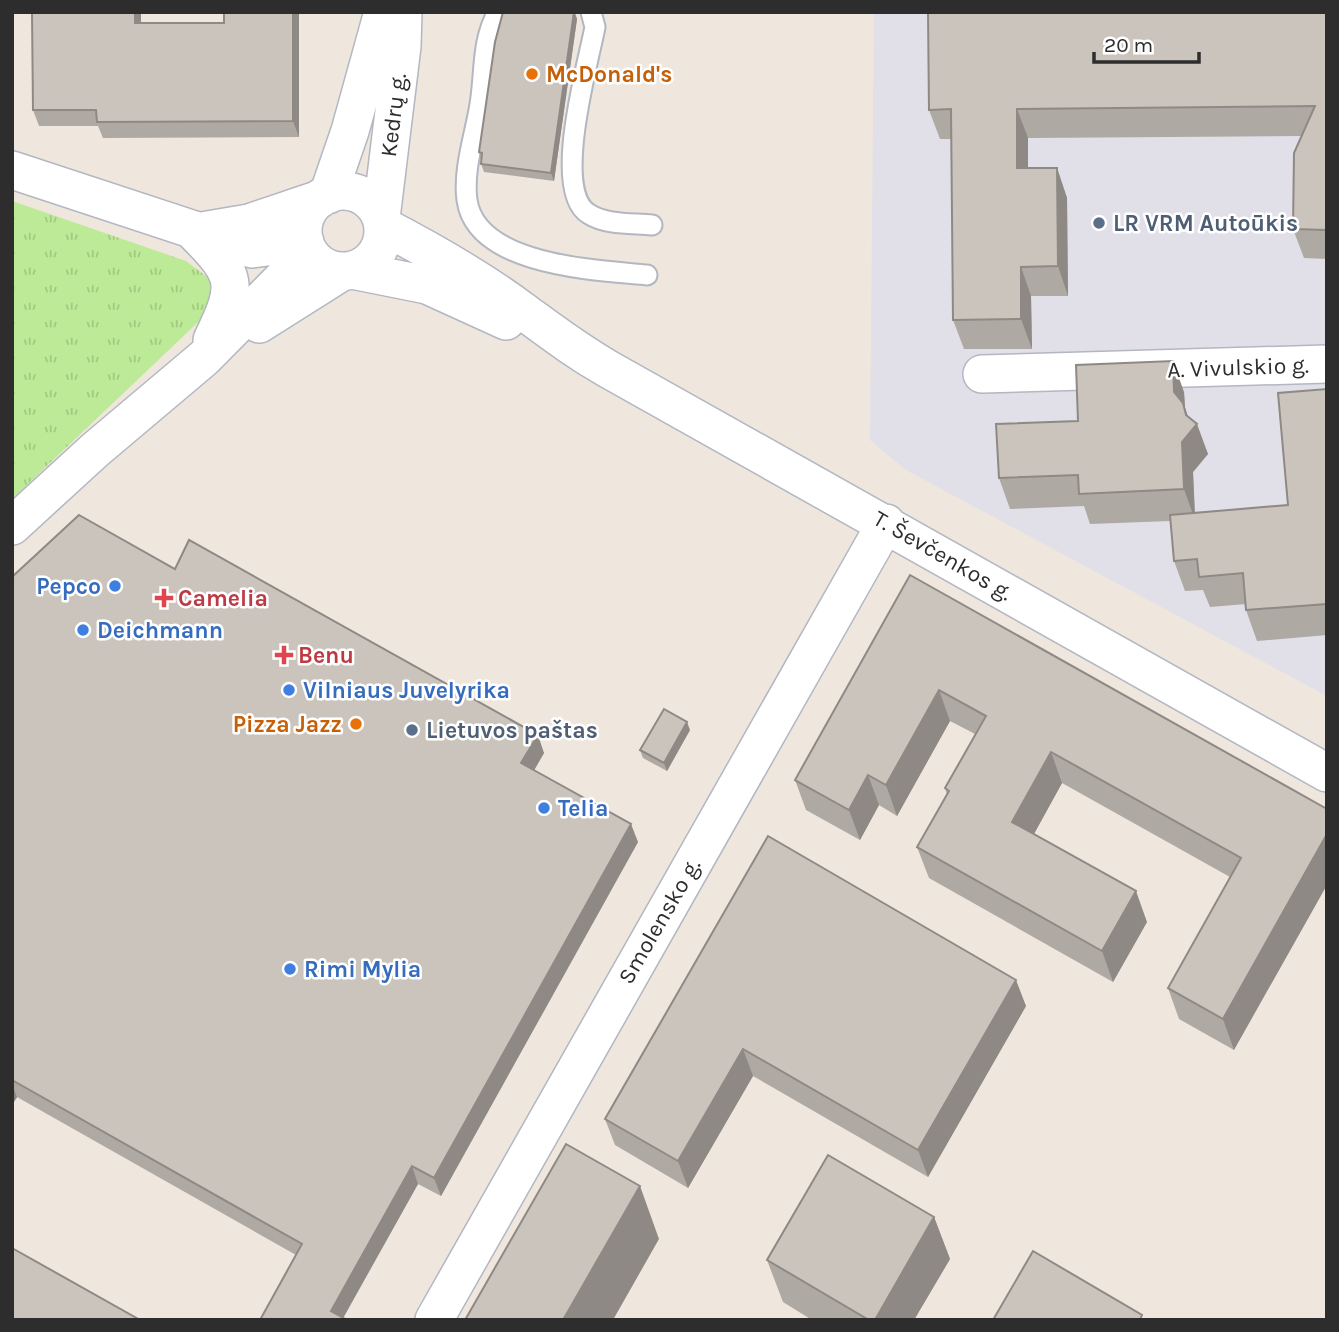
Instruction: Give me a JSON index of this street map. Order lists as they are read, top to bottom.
{
  "streets": {
    "street": [
      "Kedrų g.",
      "A. Vivulskio g.",
      "T. Ševčenkos g.",
      "Smolensko g."
    ]
  },
  "crossings": [
    ["Kedrų g.", "T. Ševčenkos g."],
    ["T. Ševčenkos g.", "Smolensko g."]
  ],
  "places": {
    "other": [
      "McDonald's",
      "LR VRM Autoūkis",
      "Pepco",
      "Deichmann",
      "Vilniaus Juvelyrika",
      "Pizza Jazz",
      "Lietuvos paštas",
      "Telia",
      "Rimi Mylia"
    ],
    "health": ["Camelia", "Benu"]
  },
  "scale_bar": "20 m"
}
